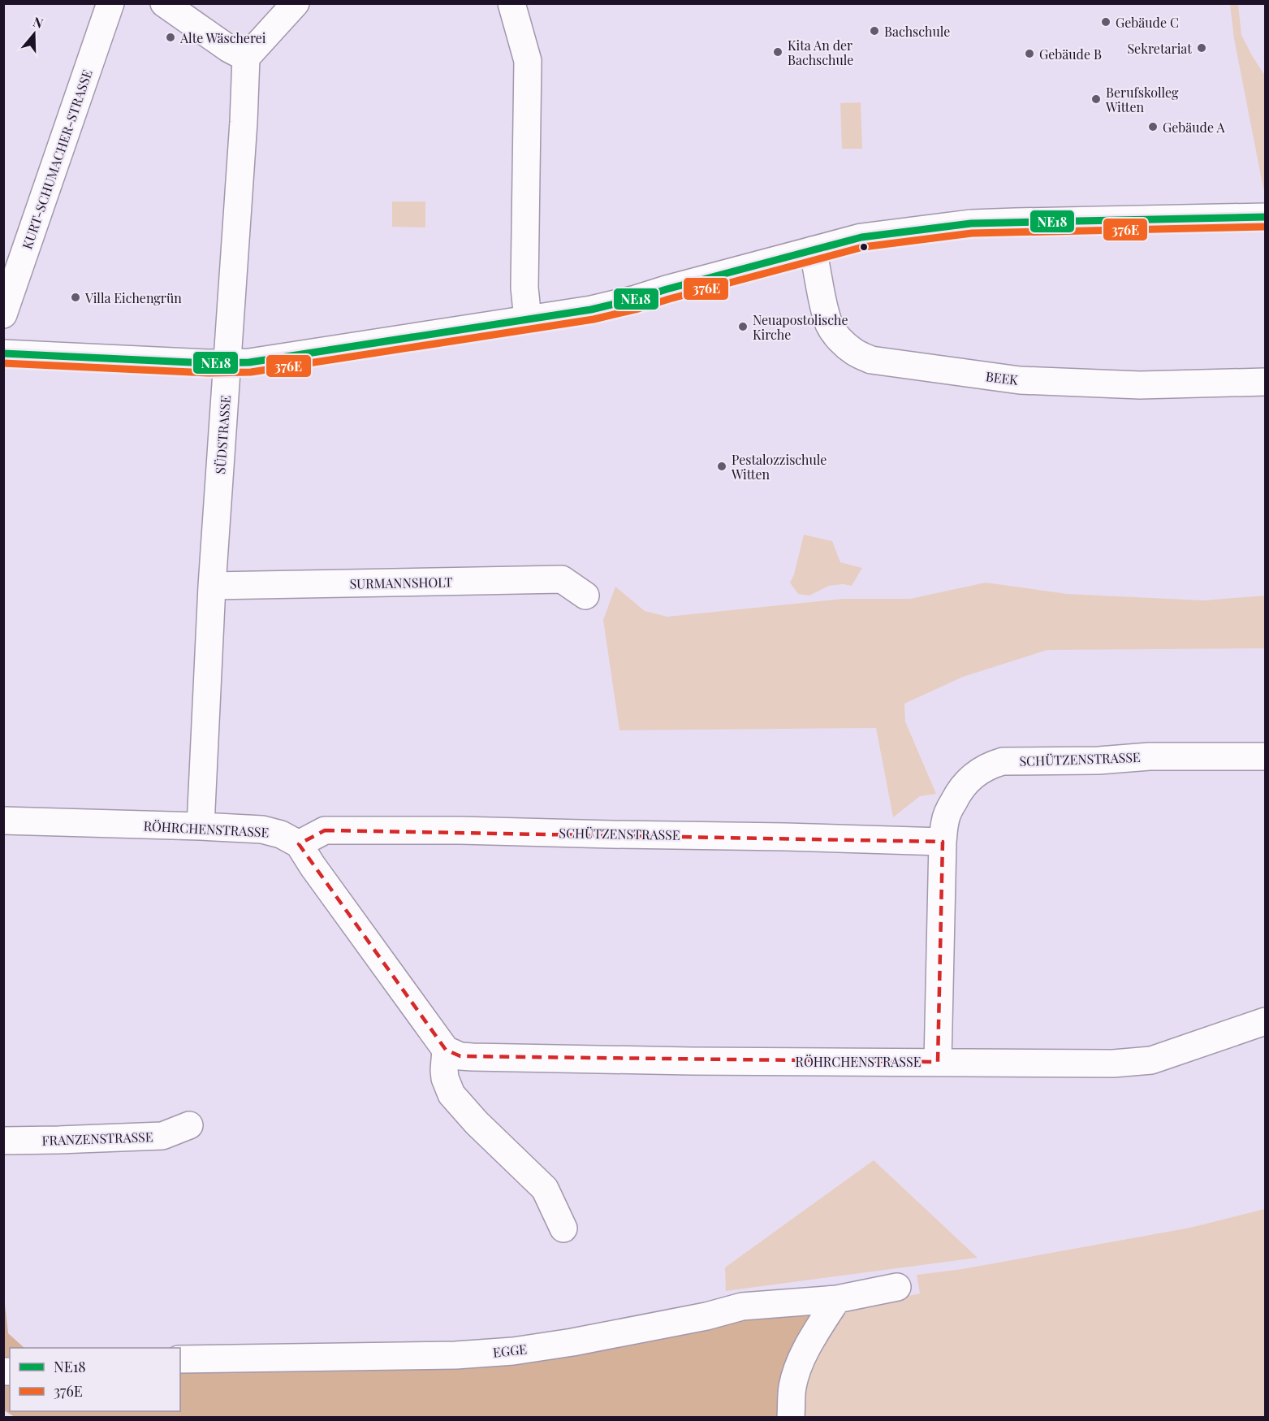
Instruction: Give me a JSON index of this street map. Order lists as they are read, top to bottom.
{
  "streets": {
    "street": [
      "KURT-SCHUMACHER-STRASSE",
      "BEEK",
      "SÜDSTRASSE",
      "SURMANNSHOLT",
      "SCHÜTZENSTRASSE",
      "RÖHRCHENSTRASSE",
      "FRANZENSTRASSE",
      "EGGE"
    ]
  },
  "crossings": [
    ["SÜDSTRASSE", "SURMANNSHOLT"],
    ["SÜDSTRASSE", "RÖHRCHENSTRASSE"],
    ["SCHÜTZENSTRASSE", "RÖHRCHENSTRASSE"]
  ],
  "places": [
    "Gebäude C",
    "Bachschule",
    "Alte Wäscherei",
    "Sekretariat",
    "Kita An der Bachschule",
    "Gebäude B",
    "Berufskolleg Witten",
    "Gebäude A",
    "Villa Eichengrün",
    "Neuapostolische Kirche",
    "Pestalozzischule Witten"
  ],
  "lines": ["transit line NE18", "transit line 376E"],
  "legend": ["NE18", "376E"],
  "north": "top"
}
